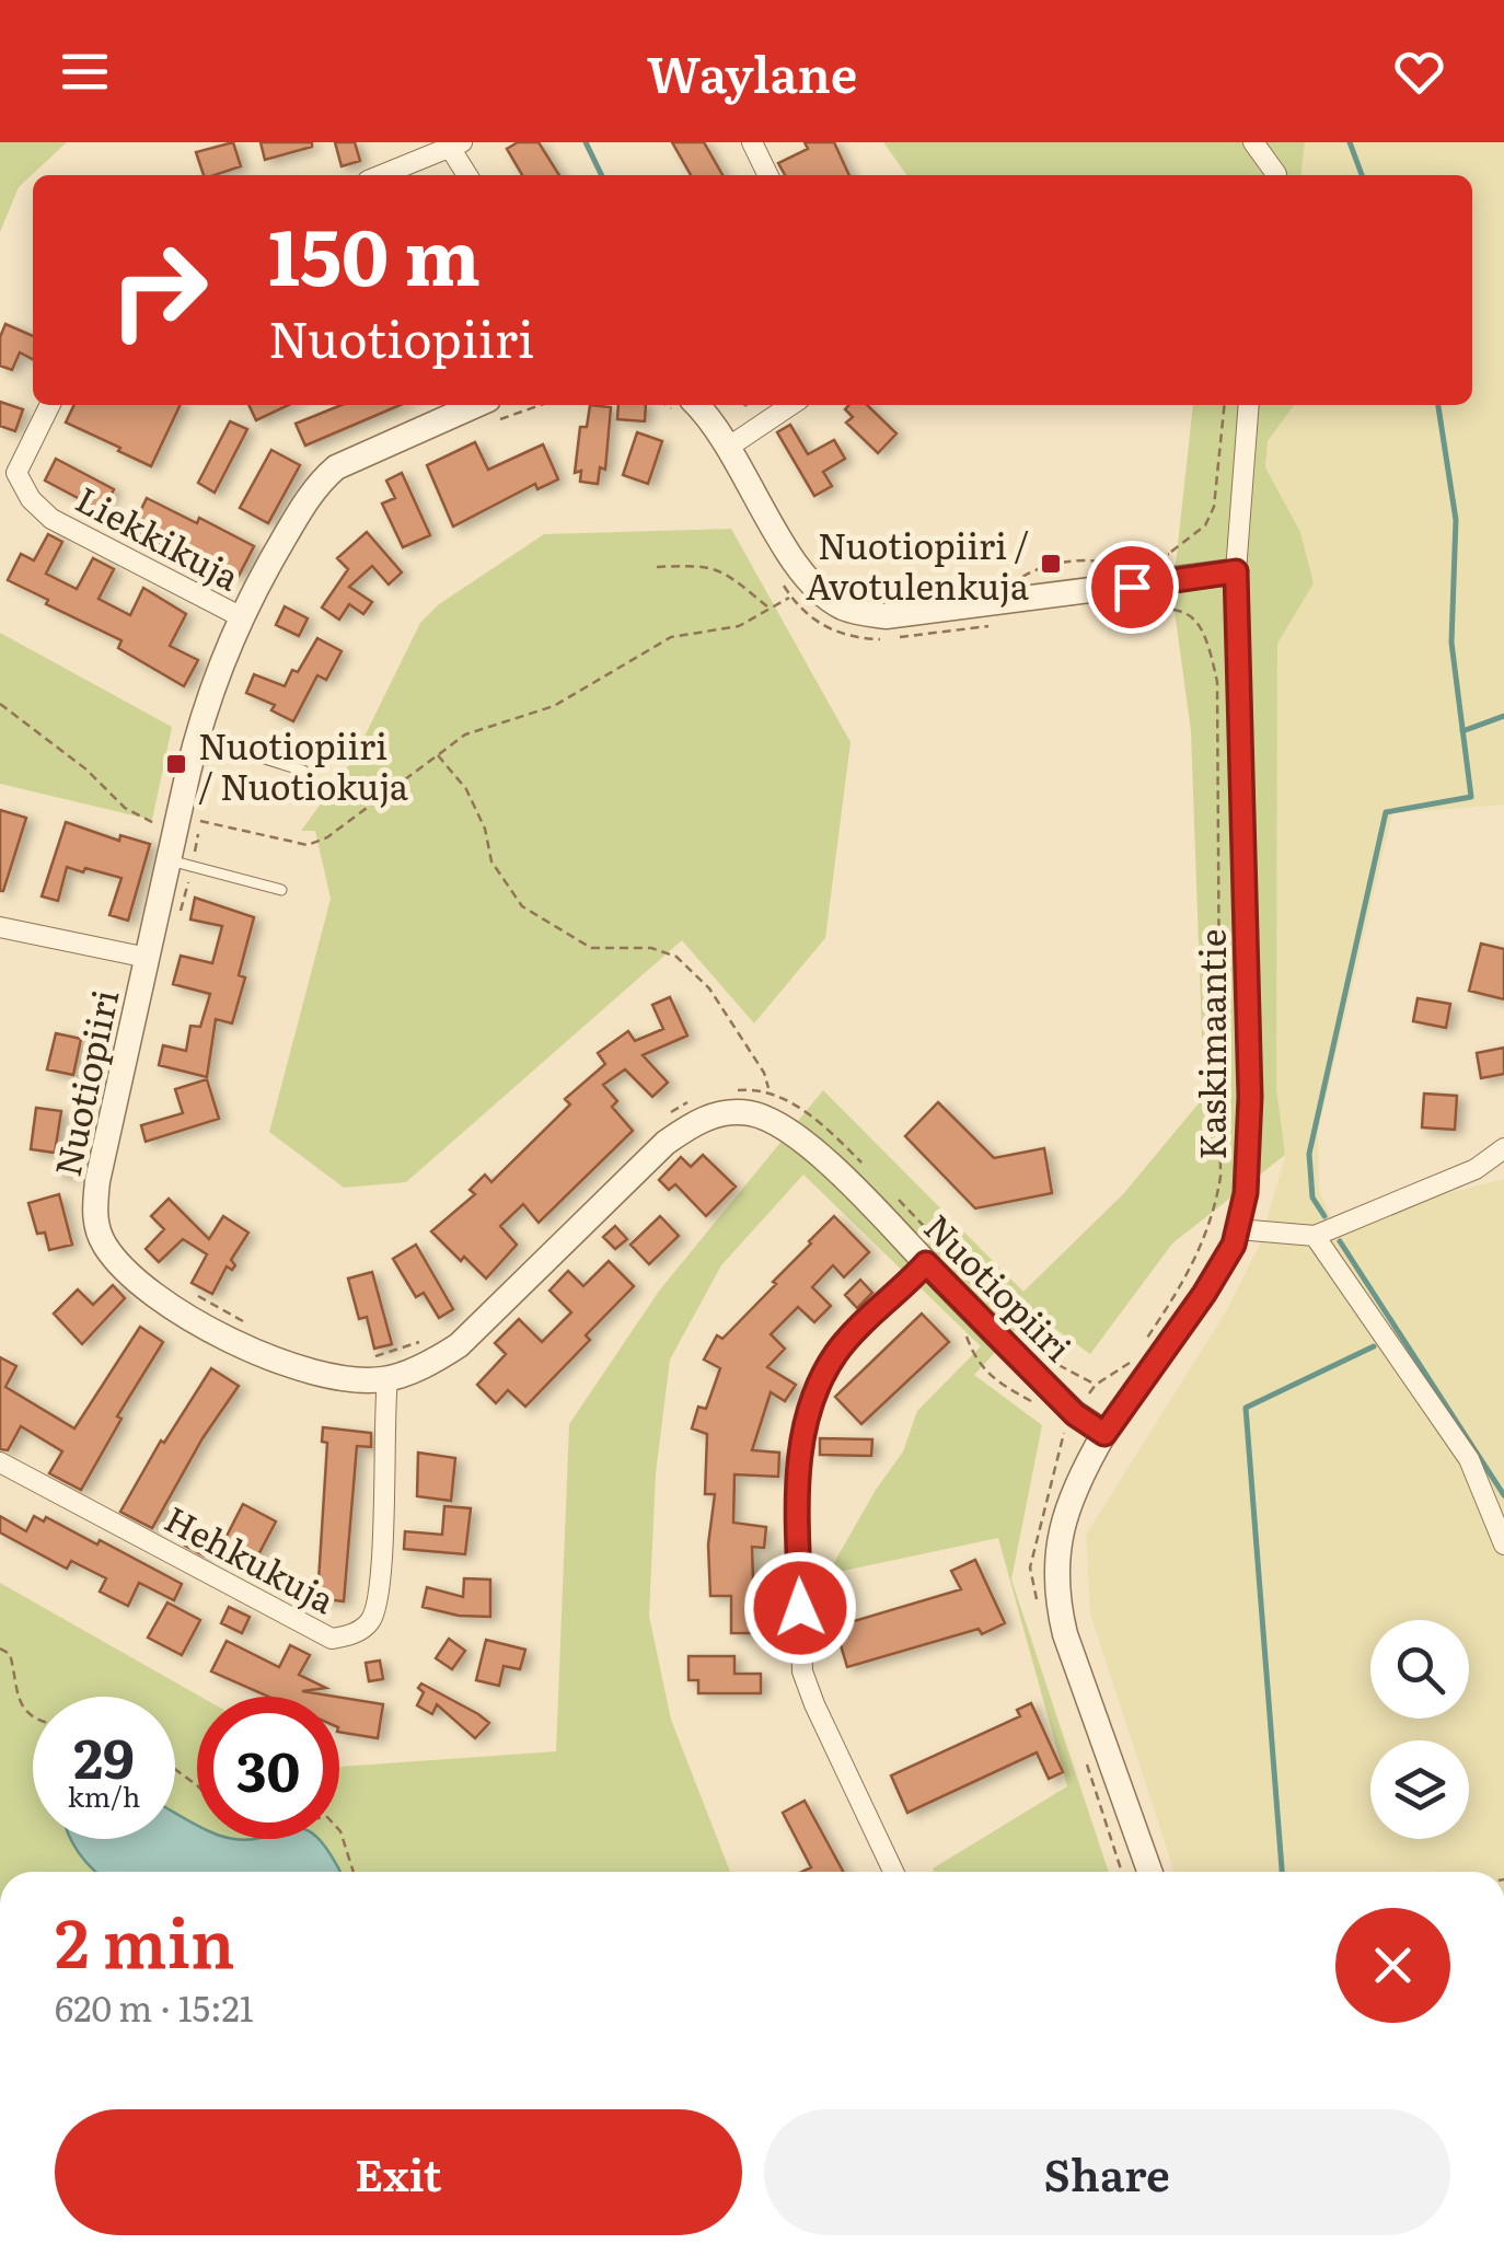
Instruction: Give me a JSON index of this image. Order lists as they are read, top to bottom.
{
  "streets": {
    "street": [
      "Liekkikuja",
      "Kaskimaantie",
      "Nuotiopiiri",
      "Hehkukuja"
    ]
  },
  "crossings": [
    ["Liekkikuja", "Nuotiopiiri"],
    ["Kaskimaantie", "Nuotiopiiri"],
    ["Nuotiopiiri", "Hehkukuja"]
  ],
  "places": {
    "transit": ["Nuotiopiiri / Avotulenkuja", "Nuotiopiiri / Nuotiokuja"]
  },
  "page": {
    "header": "Waylane",
    "turn": ["150 m", "Nuotiopiiri"],
    "speed": "29 km/h",
    "limit": "30",
    "heading": ["2 min", "620 m · 15:21"],
    "buttons": ["Exit", "Share"]
  }
}
